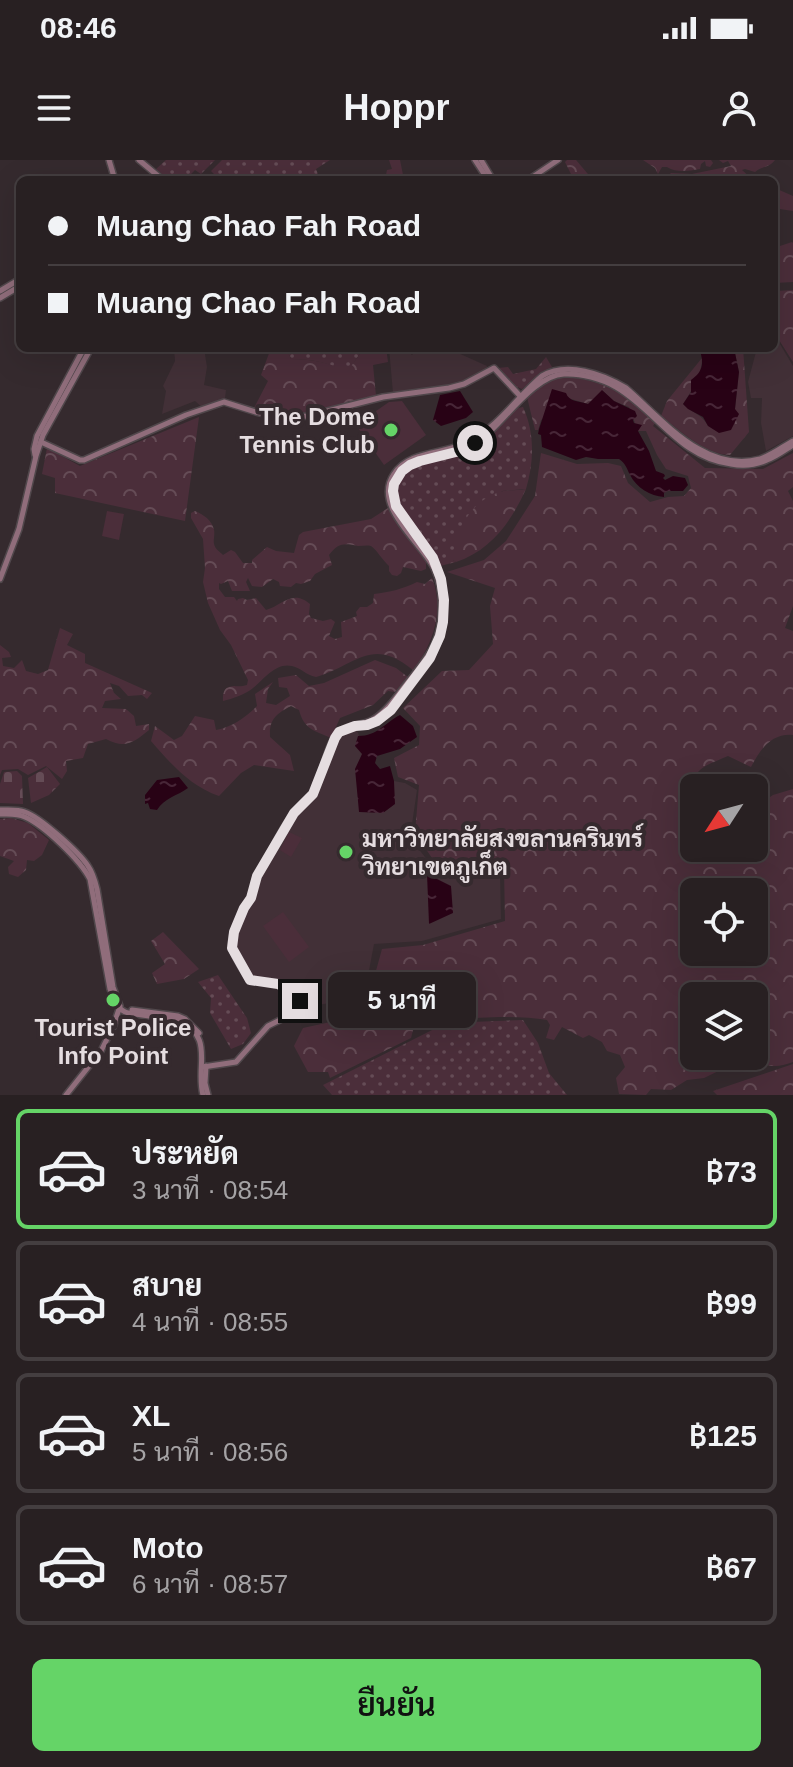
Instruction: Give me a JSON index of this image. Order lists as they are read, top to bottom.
{
  "places": ["The Dome Tennis Club", "มหาวิทยาลัยสงขลานครินทร์ วิทยาเขตภูเก็ต", "Tourist Police Info Point"],
  "north": "bottom left",
  "page": {
    "status": "08:46",
    "header": "Hoppr",
    "banner": ["Muang Chao Fah Road", "Muang Chao Fah Road"],
    "bubble": "5 นาที",
    "list": [
      {
        "name": "ประหยัด",
        "note": "3 นาที · 08:54",
        "value": "฿73"
      },
      {
        "name": "สบาย",
        "note": "4 นาที · 08:55",
        "value": "฿99"
      },
      {
        "name": "XL",
        "note": "5 นาที · 08:56",
        "value": "฿125"
      },
      {
        "name": "Moto",
        "note": "6 นาที · 08:57",
        "value": "฿67"
      }
    ],
    "buttons": "ยืนยัน"
  }
}
